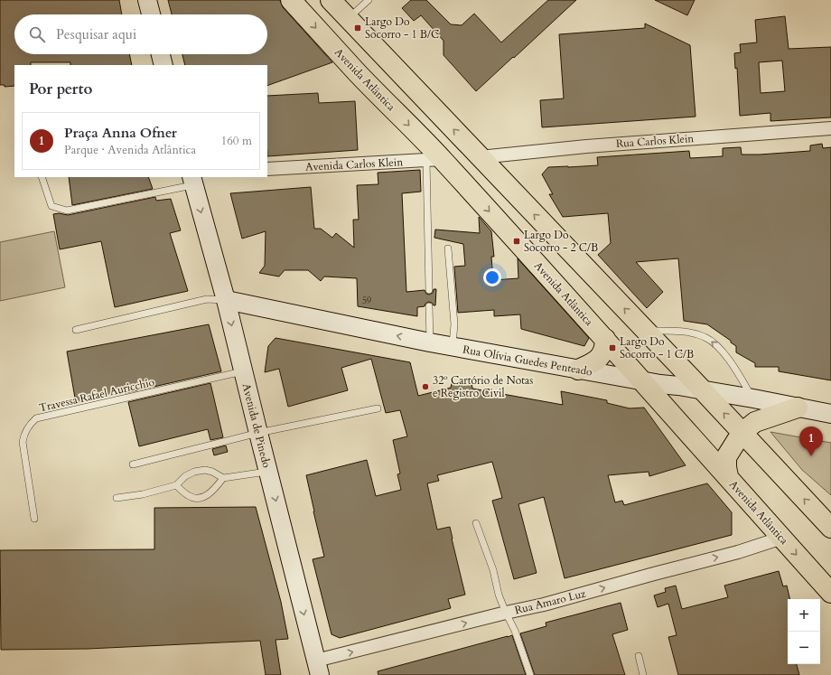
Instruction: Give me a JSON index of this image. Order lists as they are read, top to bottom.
{
  "streets": {
    "main road": ["Avenida Atlântica"],
    "street": [
      "Rua Carlos Klein",
      "Avenida Carlos Klein",
      "Rua Olívia Guedes Penteado",
      "Avenida de Pinedo",
      "Rua Amaro Luz"
    ],
    "lane": ["Travessa Rafael Auricchio"]
  },
  "crossings": [
    ["Avenida Atlântica", "Avenida Carlos Klein"],
    ["Avenida Atlântica", "Rua Olívia Guedes Penteado"],
    ["Avenida Atlântica", "Rua Amaro Luz"],
    ["Rua Olívia Guedes Penteado", "Avenida de Pinedo"],
    ["Travessa Rafael Auricchio", "Avenida de Pinedo"],
    ["Avenida de Pinedo", "Rua Amaro Luz"]
  ],
  "one_way": ["Avenida de Pinedo", "Rua Amaro Luz"],
  "places": {
    "transit": ["Largo Do Socorro - 1 B/C", "Largo Do Socorro - 2 C/B", "Largo Do Socorro - 1 C/B"],
    "other": ["32º Cartório de Notas e Registro Civil"]
  },
  "house_numbers": ["59"],
  "page": {
    "search": "Pesquisar aqui",
    "heading": "Por perto",
    "list": [
      {
        "mark": "1",
        "name": "Praça Anna Ofner",
        "note": "Parque · Avenida Atlântica",
        "value": "160 m"
      }
    ],
    "pins": "1",
    "map_buttons": ["+", "−"]
  }
}
